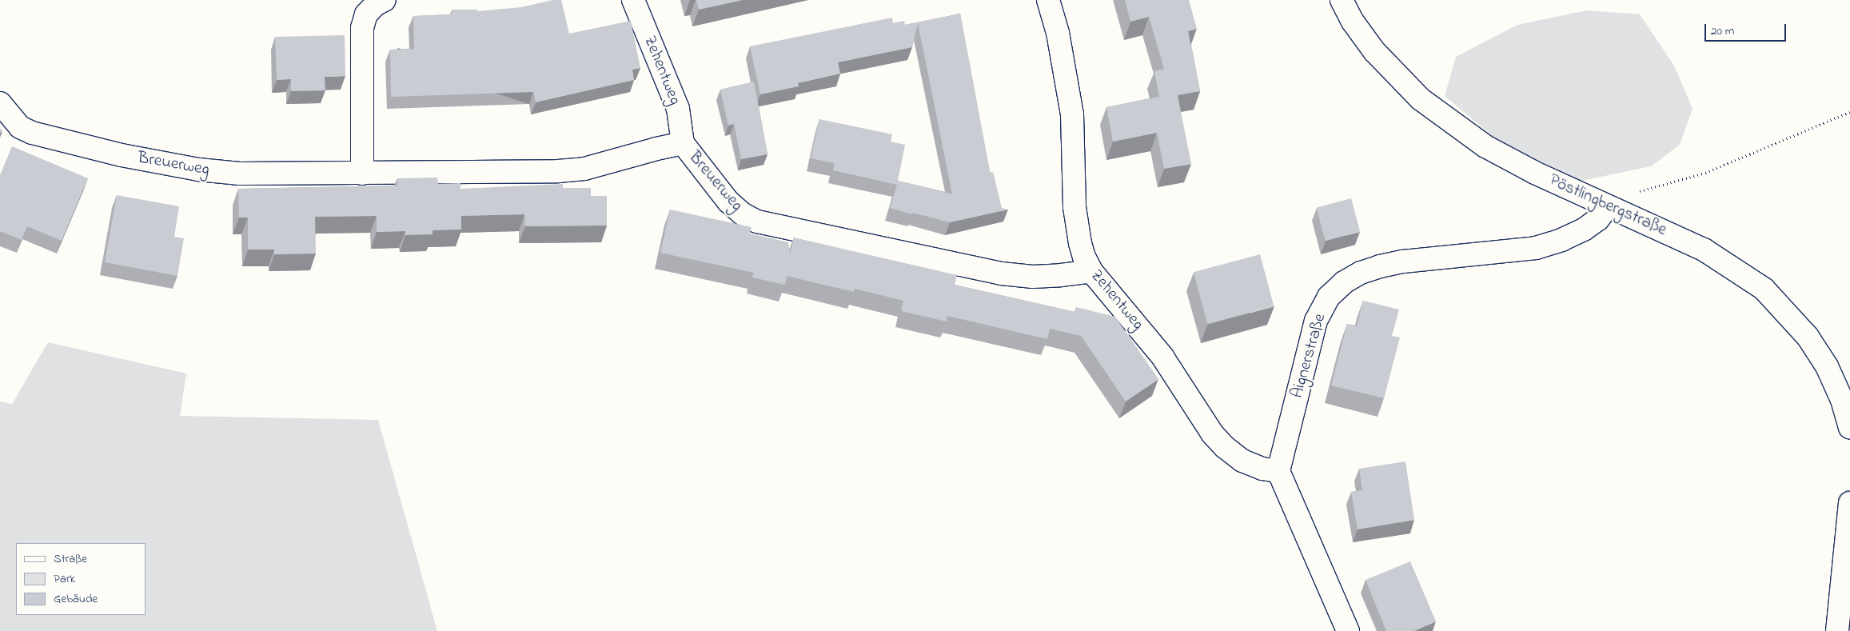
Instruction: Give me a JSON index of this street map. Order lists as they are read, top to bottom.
{
  "streets": {
    "street": [
      "Zehentweg",
      "Breuerweg",
      "Pöstlingbergstraße",
      "Aignerstraße"
    ]
  },
  "crossings": [
    ["Zehentweg", "Breuerweg"],
    ["Zehentweg", "Aignerstraße"],
    ["Pöstlingbergstraße", "Aignerstraße"]
  ],
  "legend": ["Straße", "Park", "Gebäude"],
  "scale_bar": "20 m"
}
